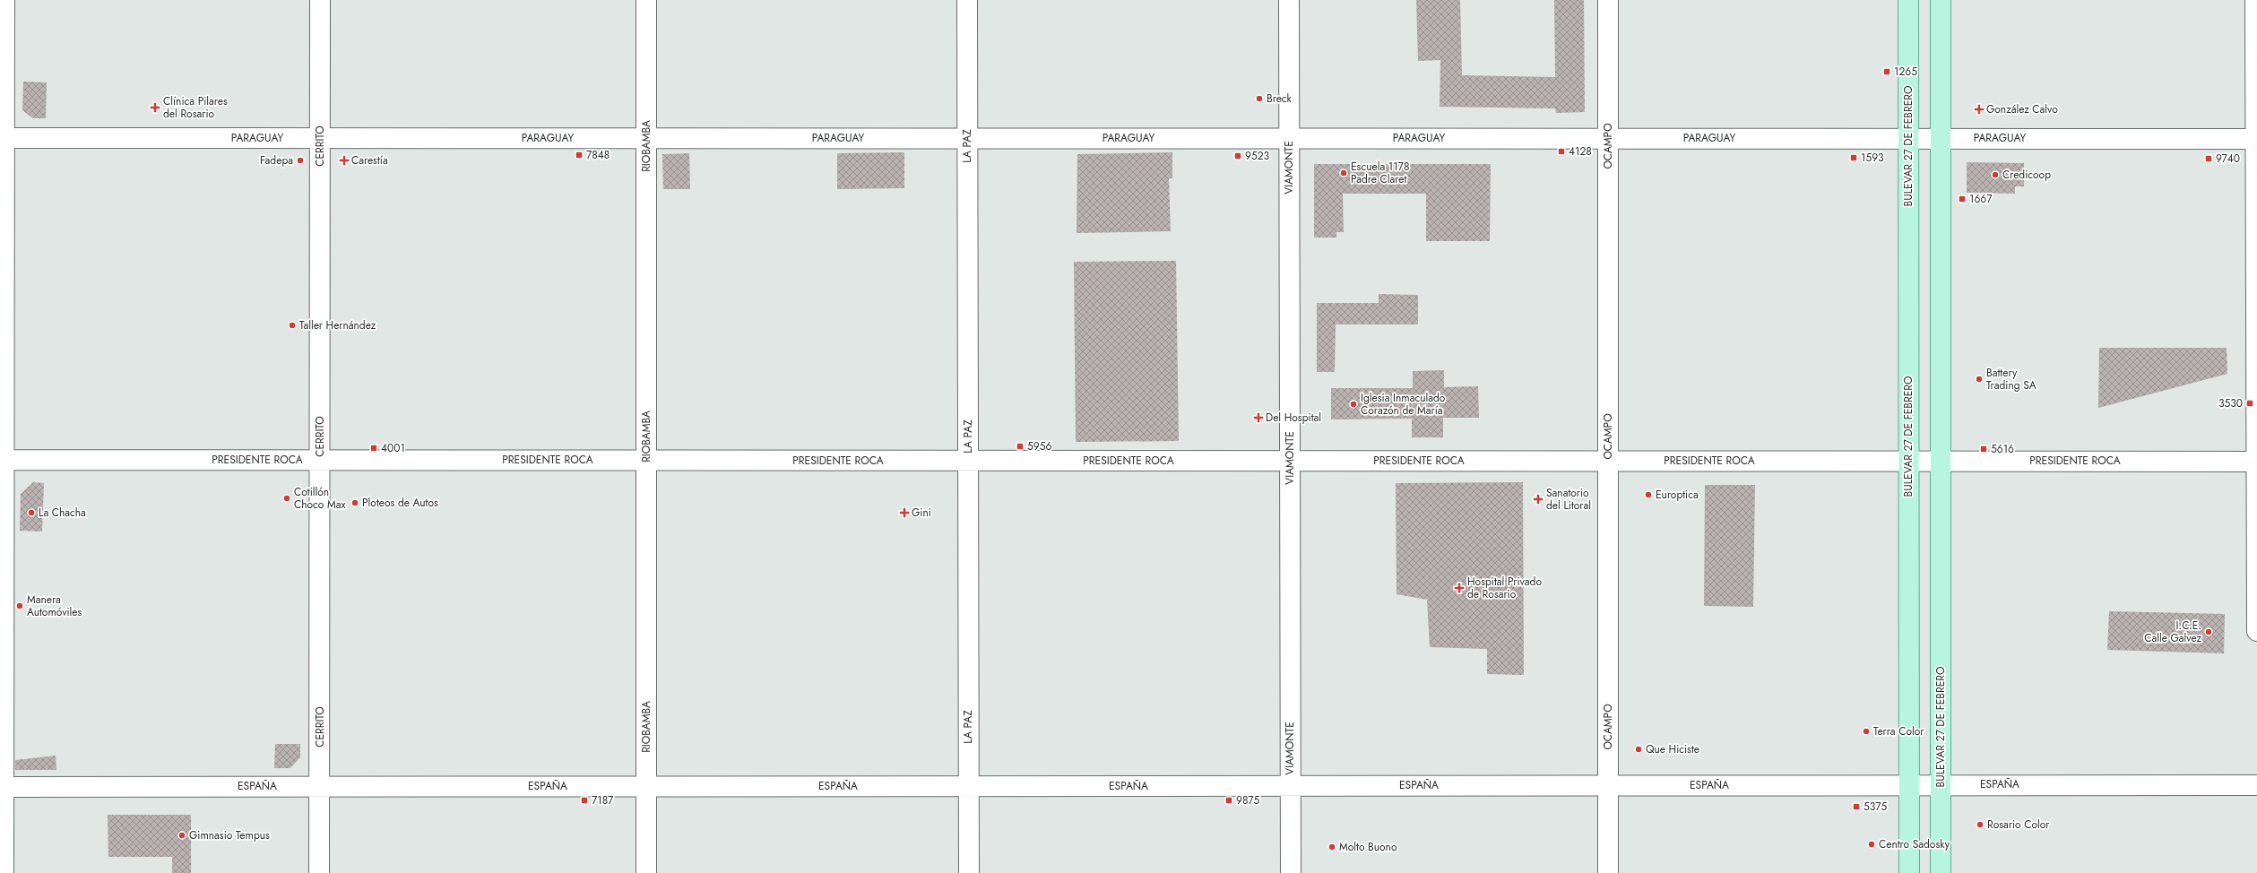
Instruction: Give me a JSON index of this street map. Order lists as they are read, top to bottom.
{
  "streets": {
    "main road": ["BULEVAR 27 DE FEBRERO"],
    "street": [
      "PARAGUAY",
      "CERRITO",
      "RIOBAMBA",
      "LA PAZ",
      "OCAMPO",
      "VIAMONTE",
      "PRESIDENTE ROCA",
      "ESPAÑA"
    ]
  },
  "crossings": [
    ["PARAGUAY", "CERRITO"],
    ["PARAGUAY", "RIOBAMBA"],
    ["PARAGUAY", "LA PAZ"],
    ["PARAGUAY", "OCAMPO"],
    ["PARAGUAY", "BULEVAR 27 DE FEBRERO"],
    ["PARAGUAY", "VIAMONTE"],
    ["CERRITO", "PRESIDENTE ROCA"],
    ["CERRITO", "ESPAÑA"],
    ["RIOBAMBA", "PRESIDENTE ROCA"],
    ["RIOBAMBA", "ESPAÑA"],
    ["LA PAZ", "PRESIDENTE ROCA"],
    ["LA PAZ", "ESPAÑA"],
    ["OCAMPO", "PRESIDENTE ROCA"],
    ["OCAMPO", "ESPAÑA"],
    ["BULEVAR 27 DE FEBRERO", "PRESIDENTE ROCA"],
    ["BULEVAR 27 DE FEBRERO", "ESPAÑA"],
    ["VIAMONTE", "PRESIDENTE ROCA"],
    ["VIAMONTE", "ESPAÑA"]
  ],
  "places": {
    "transit": [
      "1265",
      "4128",
      "7848",
      "9523",
      "1593",
      "9740",
      "1667",
      "3530",
      "5956",
      "4001",
      "5616",
      "7187",
      "9875",
      "5375"
    ],
    "other": [
      "Breck",
      "Fadepa",
      "Escuela 1178 Padre Claret",
      "Credicoop",
      "Taller Hernández",
      "Battery Trading SA",
      "Iglesia Inmaculado Corazón de María",
      "Europtica",
      "Cotillón Choco Max",
      "Ploteos de Autos",
      "La Chacha",
      "Manera Automóviles",
      "I.C.E. Calle Galvez",
      "Terra Color",
      "Que Hiciste",
      "Rosario Color",
      "Gimnasio Tempus",
      "Centro Sadosky",
      "Molto Buono"
    ],
    "health": [
      "Clínica Pilares del Rosario",
      "González Calvo",
      "Carestía",
      "Del Hospital",
      "Sanatorio del Litoral",
      "Gini",
      "Hospital Privado de Rosario"
    ]
  }
}
